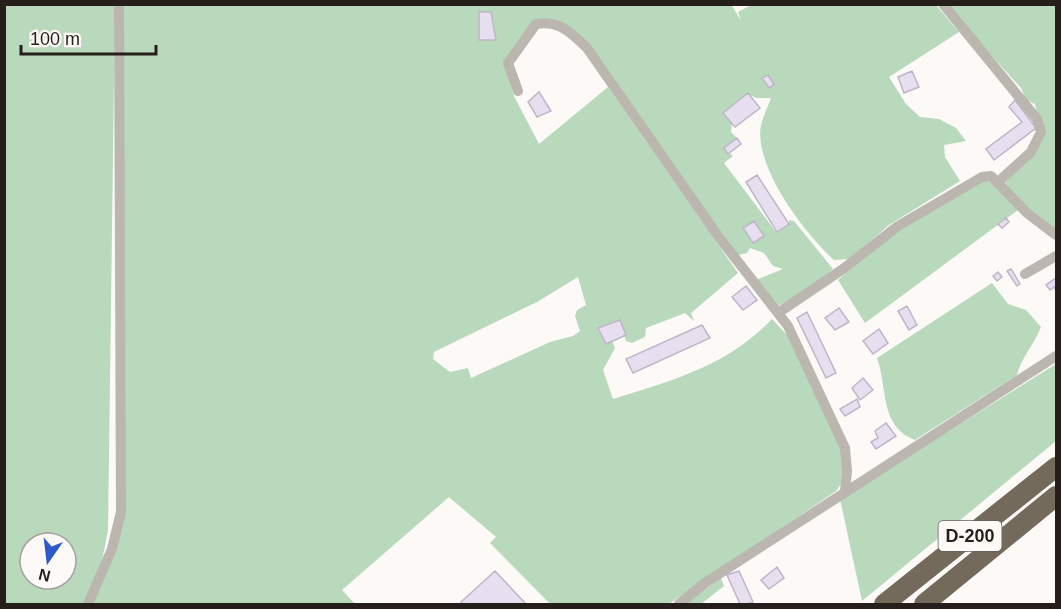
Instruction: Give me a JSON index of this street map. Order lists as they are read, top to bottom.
{
  "streets": {
    "highway": ["D-200"]
  },
  "scale_bar": "100 m",
  "north": "bottom"
}
